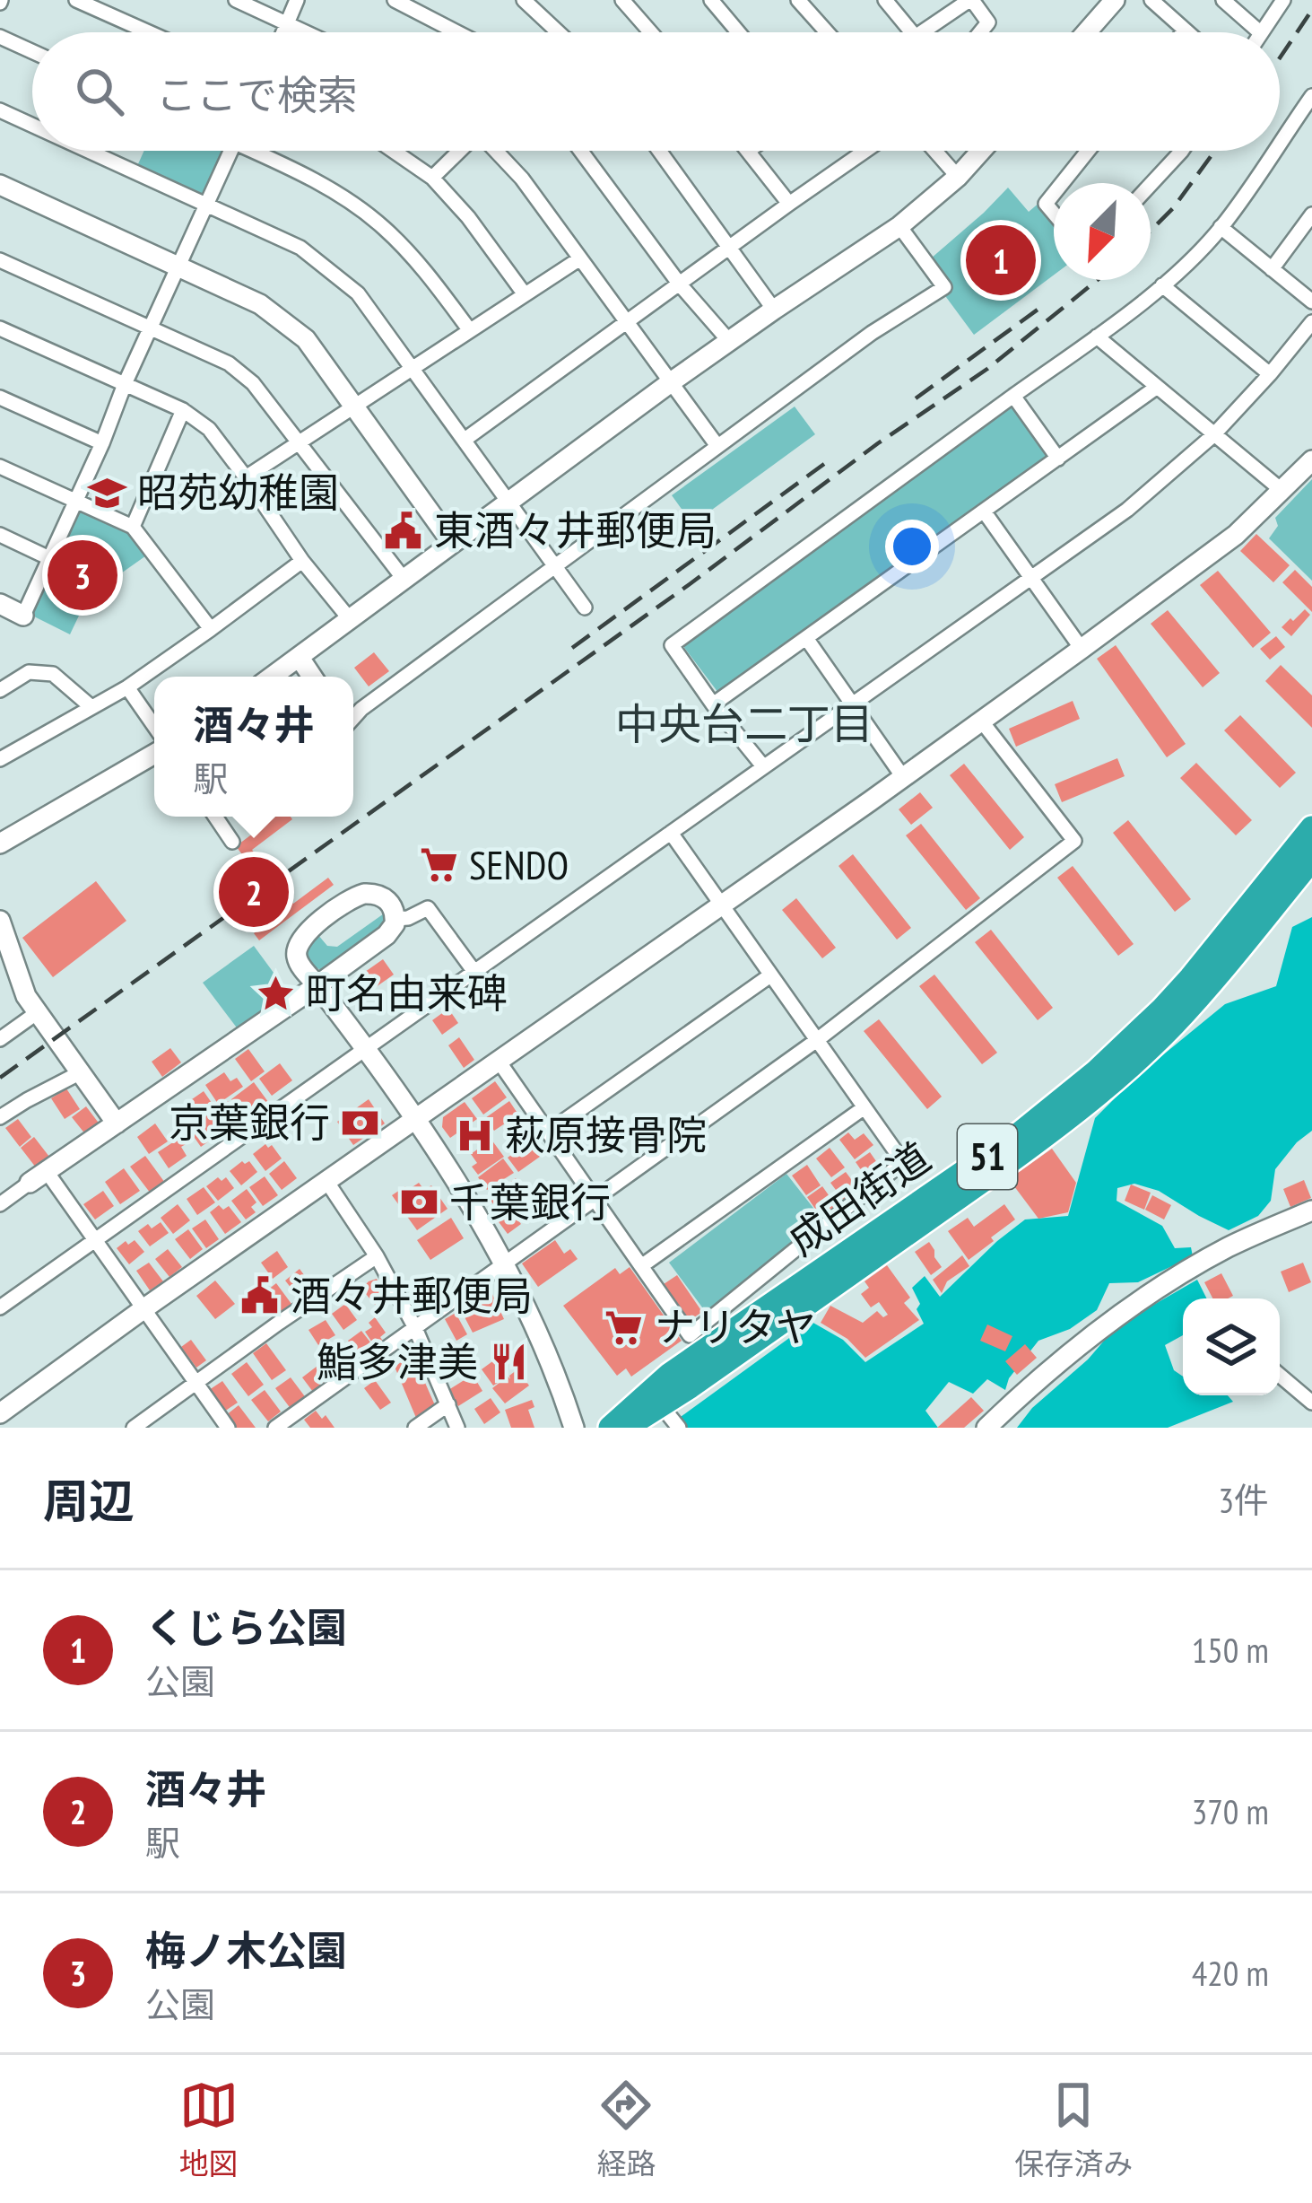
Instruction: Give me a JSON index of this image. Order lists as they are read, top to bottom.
{
  "streets": {
    "highway": ["51", "成田街道"]
  },
  "districts": ["中央台二丁目"],
  "places": {
    "school or university": ["昭苑幼稚園"],
    "public building": ["東酒々井郵便局", "酒々井郵便局"],
    "supermarket": ["SENDO", "ナリタヤ"],
    "place": ["町名由来碑"],
    "bank": ["京葉銀行", "千葉銀行"],
    "hospital": ["萩原接骨院"],
    "restaurant": ["鮨多津美"]
  },
  "north": "bottom left",
  "page": {
    "search": "ここで検索",
    "pins": ["1", "3", "2"],
    "popup": ["酒々井", "駅"],
    "heading": ["周辺", "3件"],
    "list": [
      {
        "mark": "1",
        "name": "くじら公園",
        "note": "公園",
        "value": "150 m"
      },
      {
        "mark": "2",
        "name": "酒々井",
        "note": "駅",
        "value": "370 m"
      },
      {
        "mark": "3",
        "name": "梅ノ木公園",
        "note": "公園",
        "value": "420 m"
      }
    ],
    "nav": ["地図", "経路", "保存済み"]
  }
}
